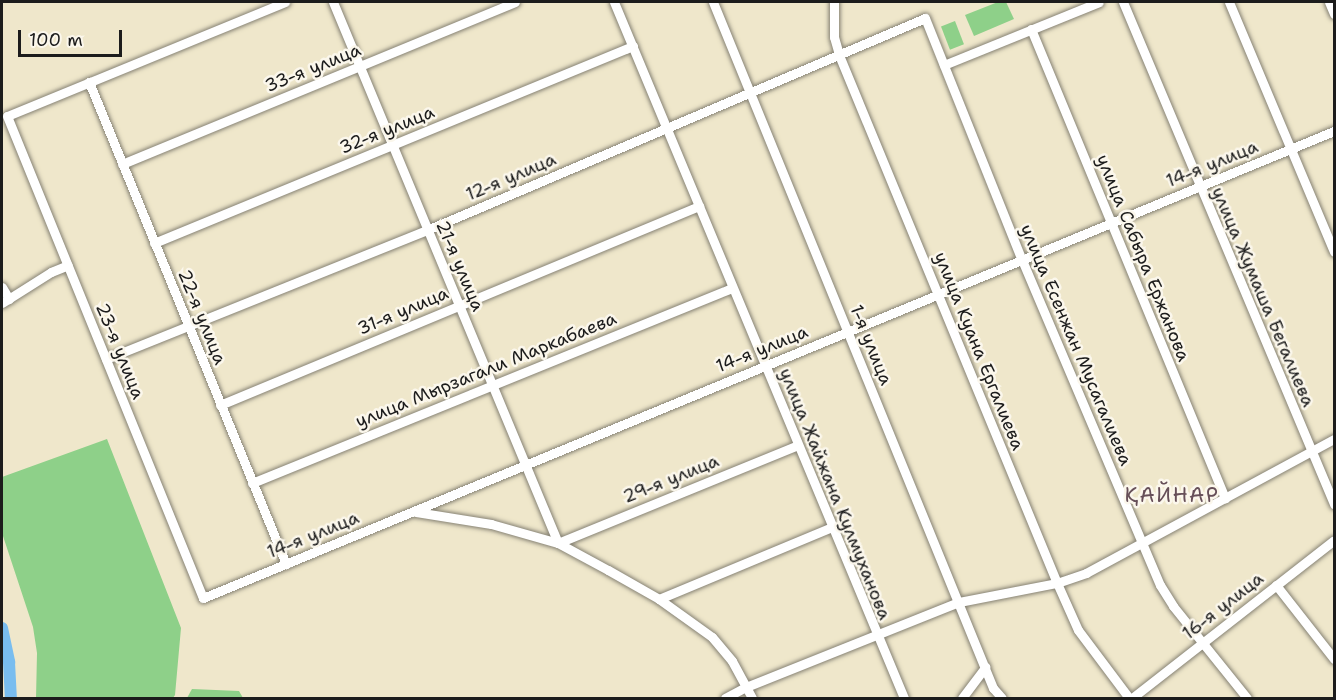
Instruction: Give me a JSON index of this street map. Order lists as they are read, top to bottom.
{
  "streets": {
    "street": [
      "33-я улица",
      "32-я улица",
      "14-я улица",
      "12-я улица",
      "улица Сабыра Ержанова",
      "21-я улица",
      "улица Жумаша Бегалиева",
      "31-я улица",
      "22-я улица",
      "1-я улица",
      "улица Есенжан Мусагалиева",
      "23-я улица",
      "улица Куана Ергалиева",
      "улица Мырзагали Маркабаева",
      "29-я улица",
      "улица Жайжана Кулмуханова",
      "16-я улица"
    ]
  },
  "crossings": [
    ["33-я улица", "21-я улица"],
    ["33-я улица", "22-я улица"],
    ["32-я улица", "21-я улица"],
    ["32-я улица", "22-я улица"],
    ["32-я улица", "улица Жайжана Кулмуханова"],
    ["14-я улица", "улица Сабыра Ержанова"],
    ["14-я улица", "21-я улица"],
    ["14-я улица", "улица Жумаша Бегалиева"],
    ["14-я улица", "22-я улица"],
    ["14-я улица", "1-я улица"],
    ["14-я улица", "улица Есенжан Мусагалиева"],
    ["14-я улица", "23-я улица"],
    ["14-я улица", "улица Куана Ергалиева"],
    ["14-я улица", "улица Жайжана Кулмуханова"],
    ["12-я улица", "21-я улица"],
    ["12-я улица", "22-я улица"],
    ["12-я улица", "1-я улица"],
    ["12-я улица", "улица Есенжан Мусагалиева"],
    ["12-я улица", "23-я улица"],
    ["12-я улица", "улица Куана Ергалиева"],
    ["12-я улица", "улица Жайжана Кулмуханова"],
    ["21-я улица", "31-я улица"],
    ["21-я улица", "улица Мырзагали Маркабаева"],
    ["21-я улица", "29-я улица"],
    ["31-я улица", "22-я улица"],
    ["31-я улица", "улица Жайжана Кулмуханова"],
    ["22-я улица", "23-я улица"],
    ["22-я улица", "улица Мырзагали Маркабаева"],
    ["улица Есенжан Мусагалиева", "16-я улица"],
    ["улица Куана Ергалиева", "16-я улица"],
    ["улица Мырзагали Маркабаева", "улица Жайжана Кулмуханова"],
    ["29-я улица", "улица Жайжана Кулмуханова"]
  ],
  "districts": ["ҚАЙНАР"],
  "scale_bar": "100 m"
}
